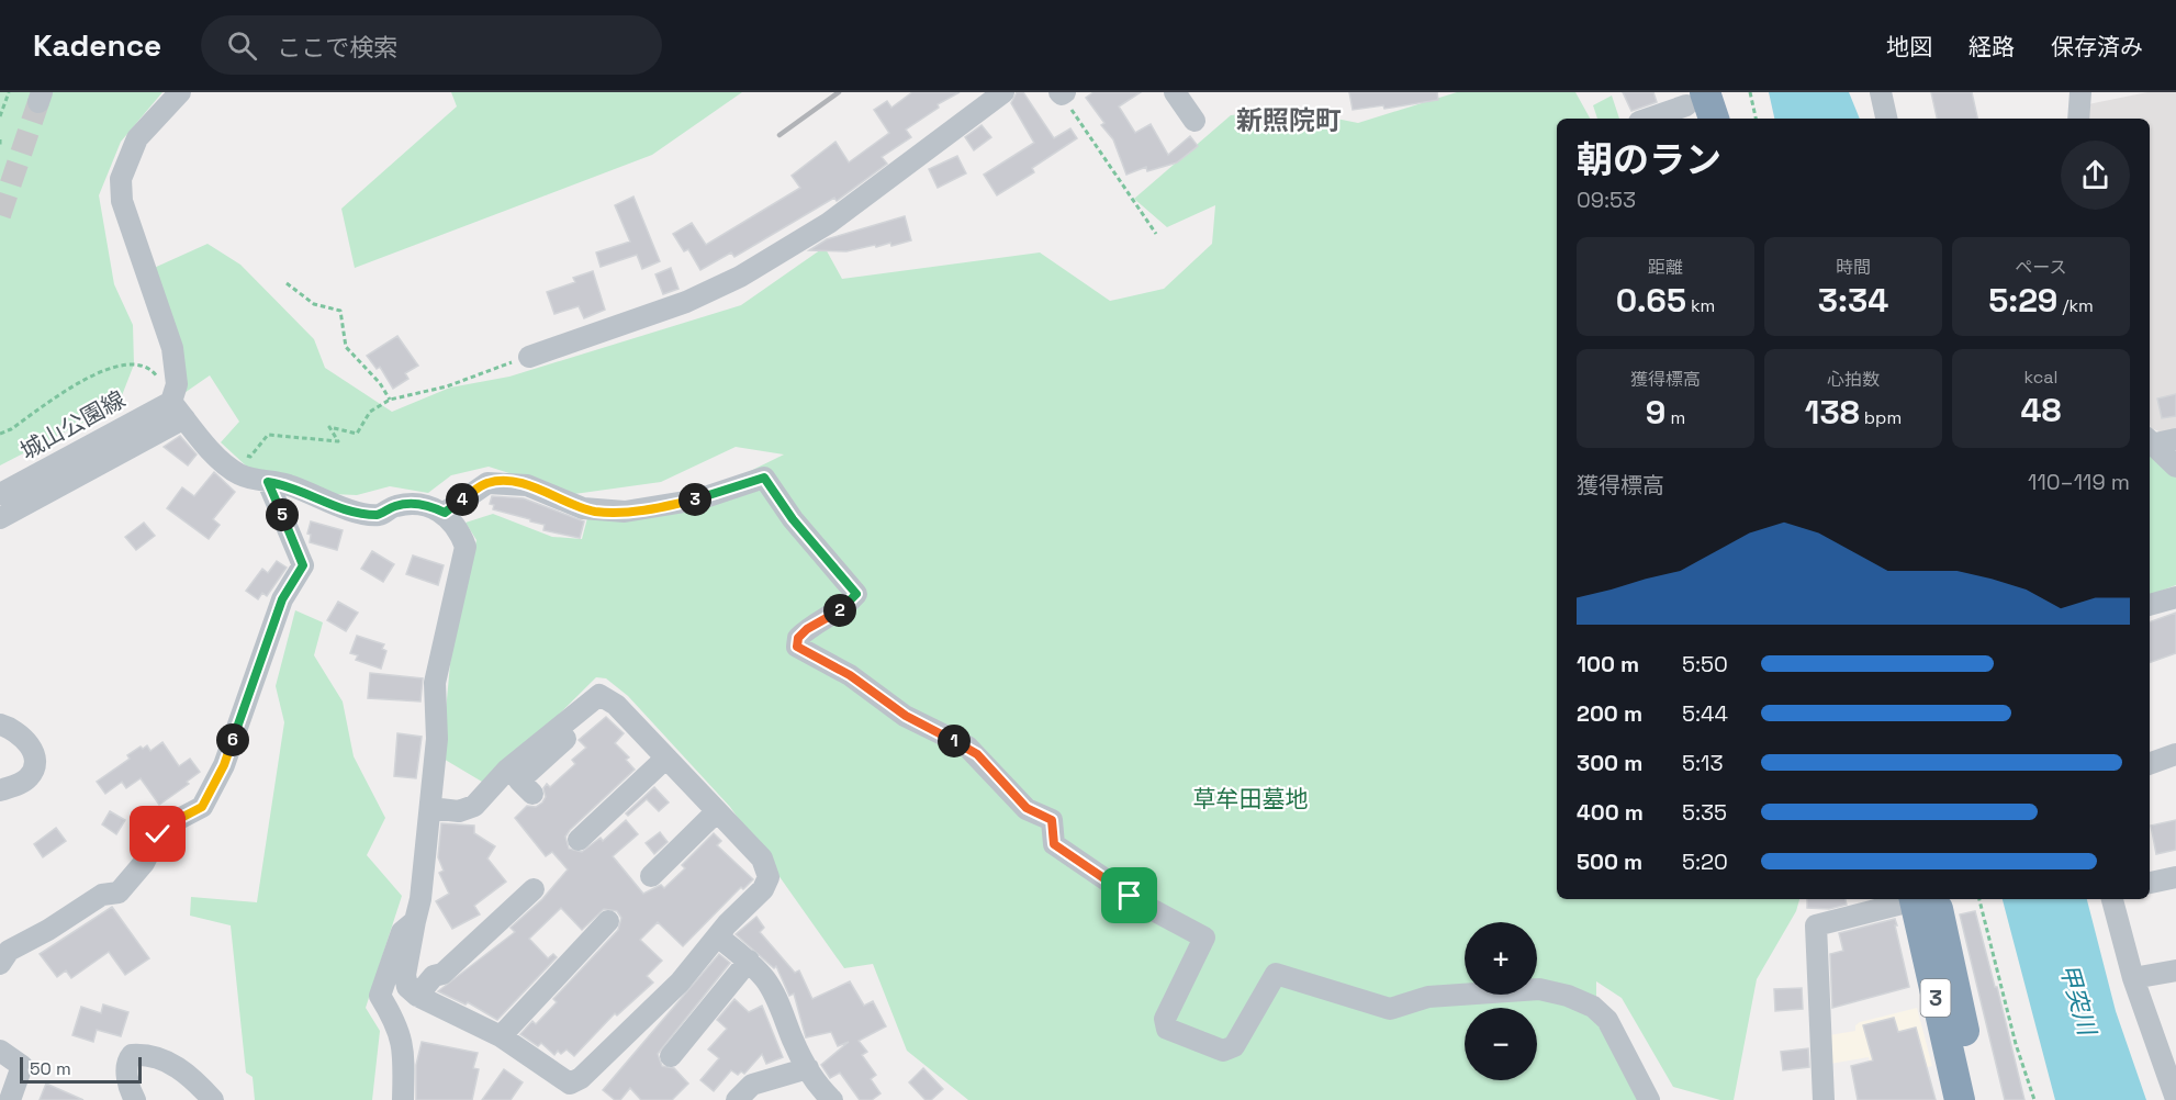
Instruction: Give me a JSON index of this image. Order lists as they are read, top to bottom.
{
  "streets": {
    "highway": ["3"],
    "street": ["城山公園線"]
  },
  "districts": ["新照院町"],
  "water": ["甲突川"],
  "parks": ["草牟田墓地"],
  "scale_bar": "50 m",
  "page": {
    "header": "Kadence",
    "search": "ここで検索",
    "nav": ["地図", "経路", "保存済み"],
    "heading": ["朝のラン", "09:53"],
    "stats": [
      ["距離", "0.65 km"],
      ["時間", "3:34"],
      ["ペース", "5:29 /km"],
      ["獲得標高", "9 m"],
      ["心拍数", "138 bpm"],
      ["kcal", "48"]
    ],
    "chart": ["獲得標高", "110–119 m"],
    "pins": [
      "3",
      "4",
      "5",
      "2",
      "6",
      "1"
    ],
    "list": [
      {
        "name": "100 m",
        "note": "5:50"
      },
      {
        "name": "200 m",
        "note": "5:44"
      },
      {
        "name": "300 m",
        "note": "5:13"
      },
      {
        "name": "400 m",
        "note": "5:35"
      },
      {
        "name": "500 m",
        "note": "5:20"
      }
    ],
    "map_buttons": ["+", "−"],
    "scale": "50 m"
  }
}
